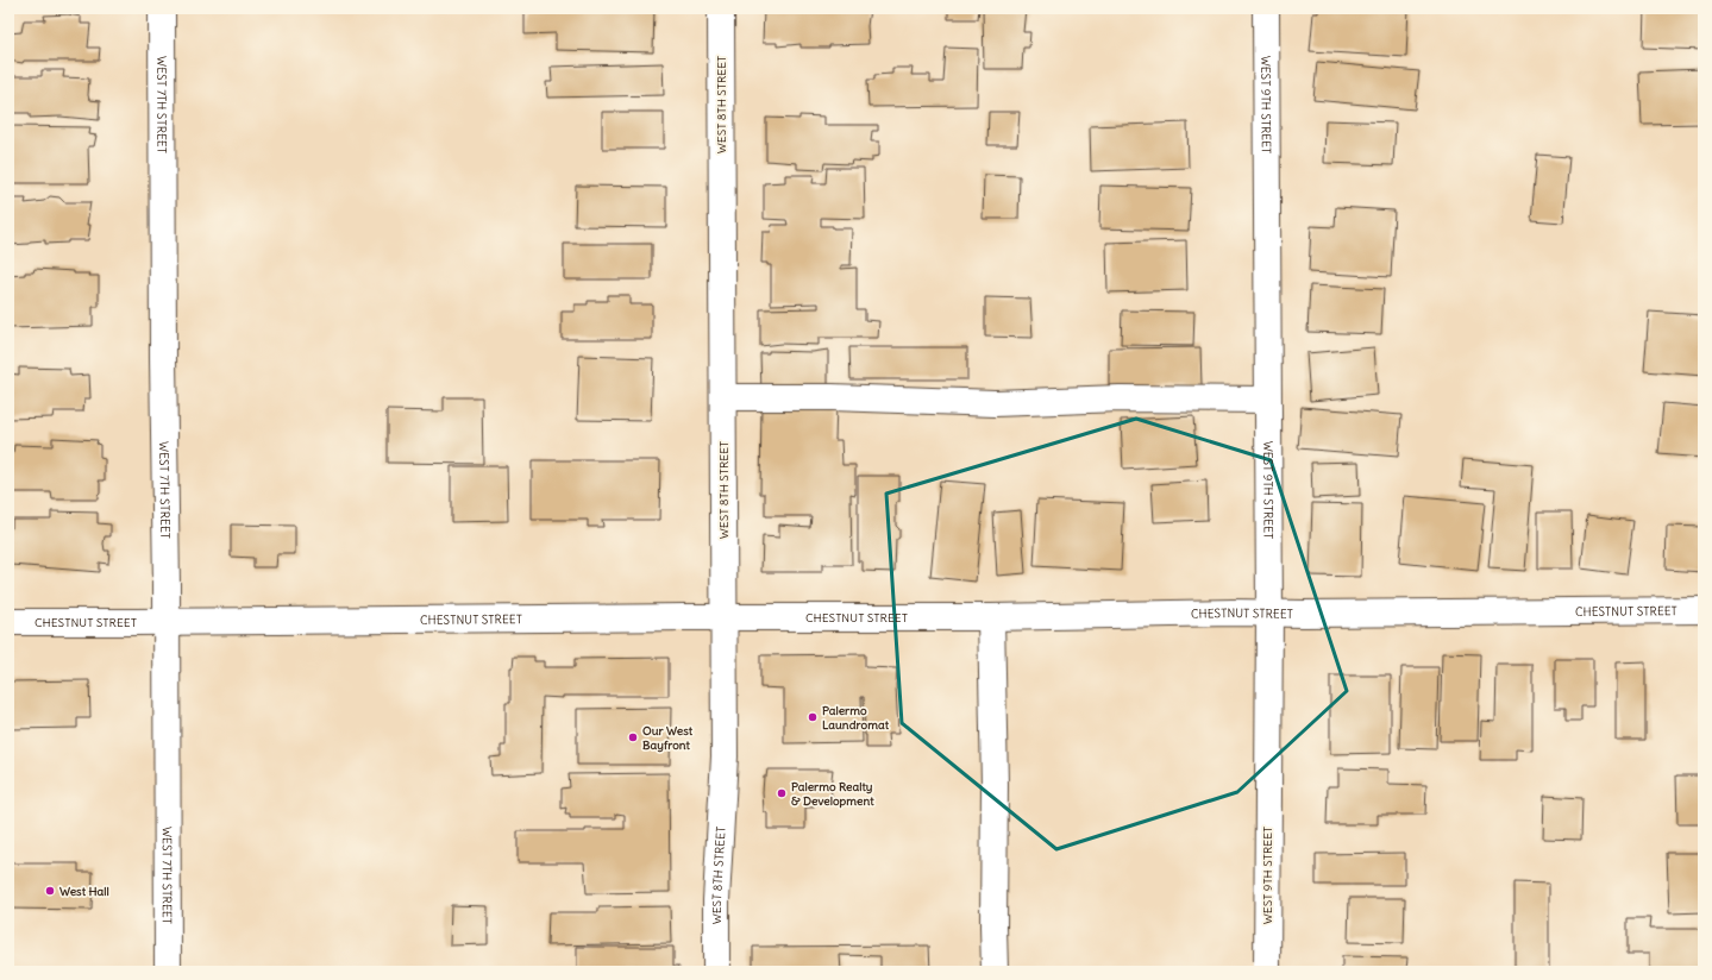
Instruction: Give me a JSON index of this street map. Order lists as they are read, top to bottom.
{
  "streets": {
    "street": [
      "WEST 7TH STREET",
      "WEST 8TH STREET",
      "WEST 9TH STREET",
      "CHESTNUT STREET"
    ]
  },
  "crossings": [
    ["WEST 7TH STREET", "CHESTNUT STREET"],
    ["WEST 8TH STREET", "CHESTNUT STREET"],
    ["WEST 9TH STREET", "CHESTNUT STREET"]
  ],
  "places": [
    "Palermo Laundromat",
    "Our West Bayfront",
    "Palermo Realty & Development",
    "West Hall"
  ]
}
